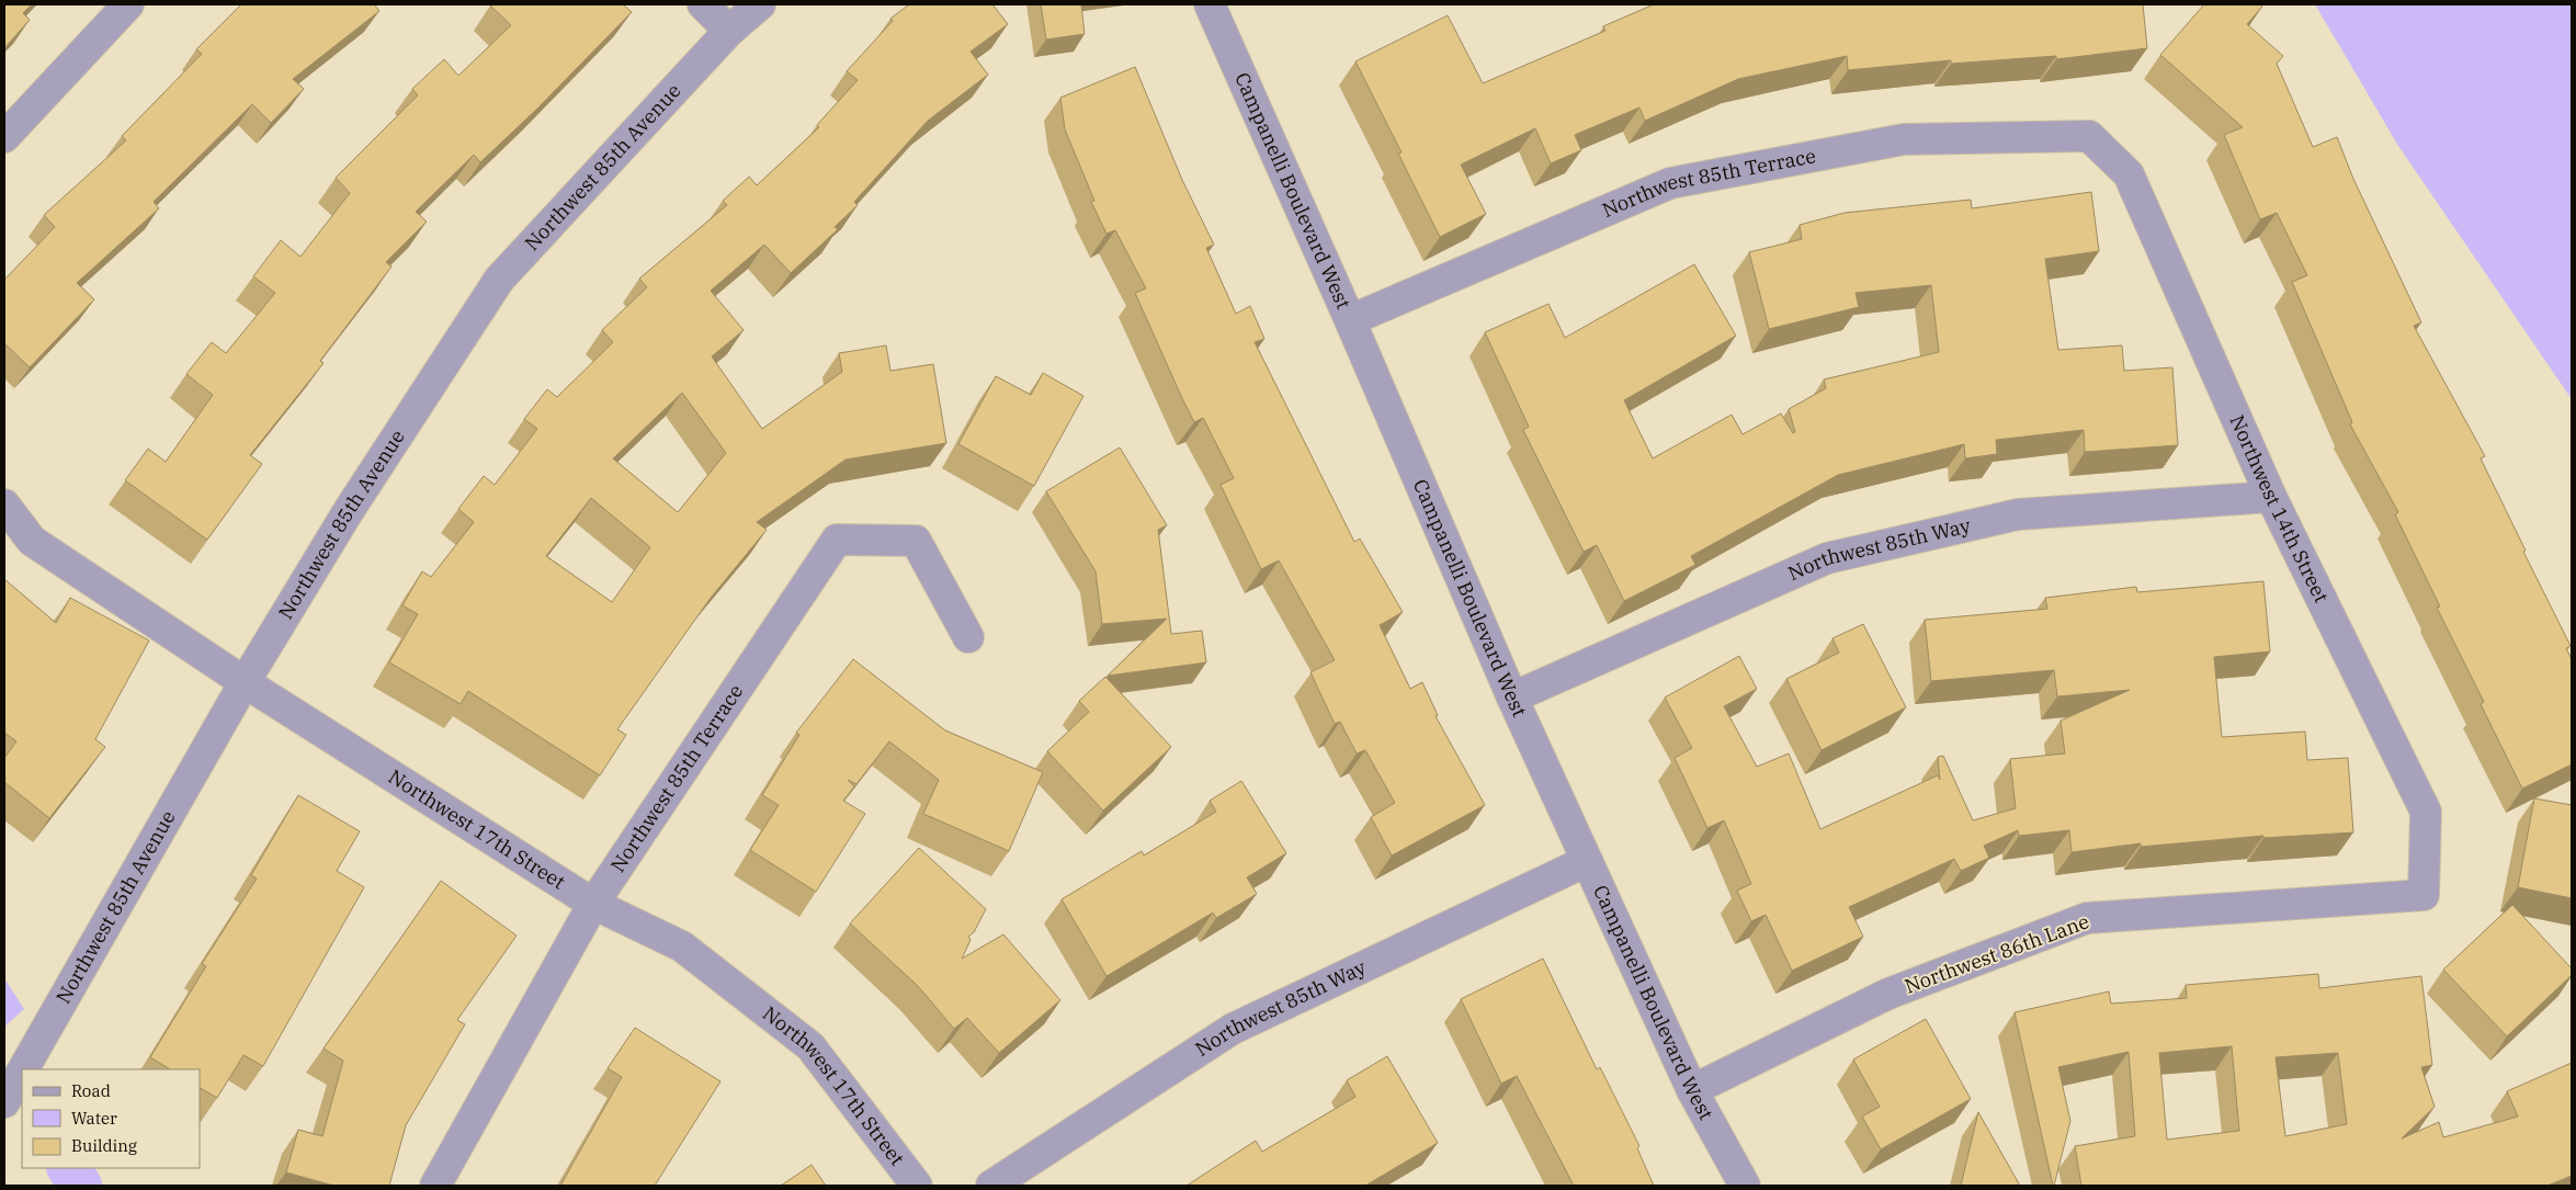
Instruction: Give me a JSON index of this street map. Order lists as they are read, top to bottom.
{
  "streets": {
    "street": [
      "Northwest 85th Avenue",
      "Northwest 85th Terrace",
      "Campanelli Boulevard West",
      "Northwest 14th Street",
      "Northwest 85th Way",
      "Northwest 17th Street",
      "Northwest 86th Lane"
    ]
  },
  "crossings": [
    ["Northwest 85th Avenue", "Northwest 17th Street"],
    ["Northwest 85th Terrace", "Campanelli Boulevard West"],
    ["Northwest 85th Terrace", "Northwest 14th Street"],
    ["Northwest 85th Terrace", "Northwest 17th Street"],
    ["Campanelli Boulevard West", "Northwest 85th Way"],
    ["Campanelli Boulevard West", "Northwest 86th Lane"],
    ["Northwest 14th Street", "Northwest 85th Way"],
    ["Northwest 14th Street", "Northwest 86th Lane"]
  ],
  "legend": ["Road", "Water", "Building"]
}
